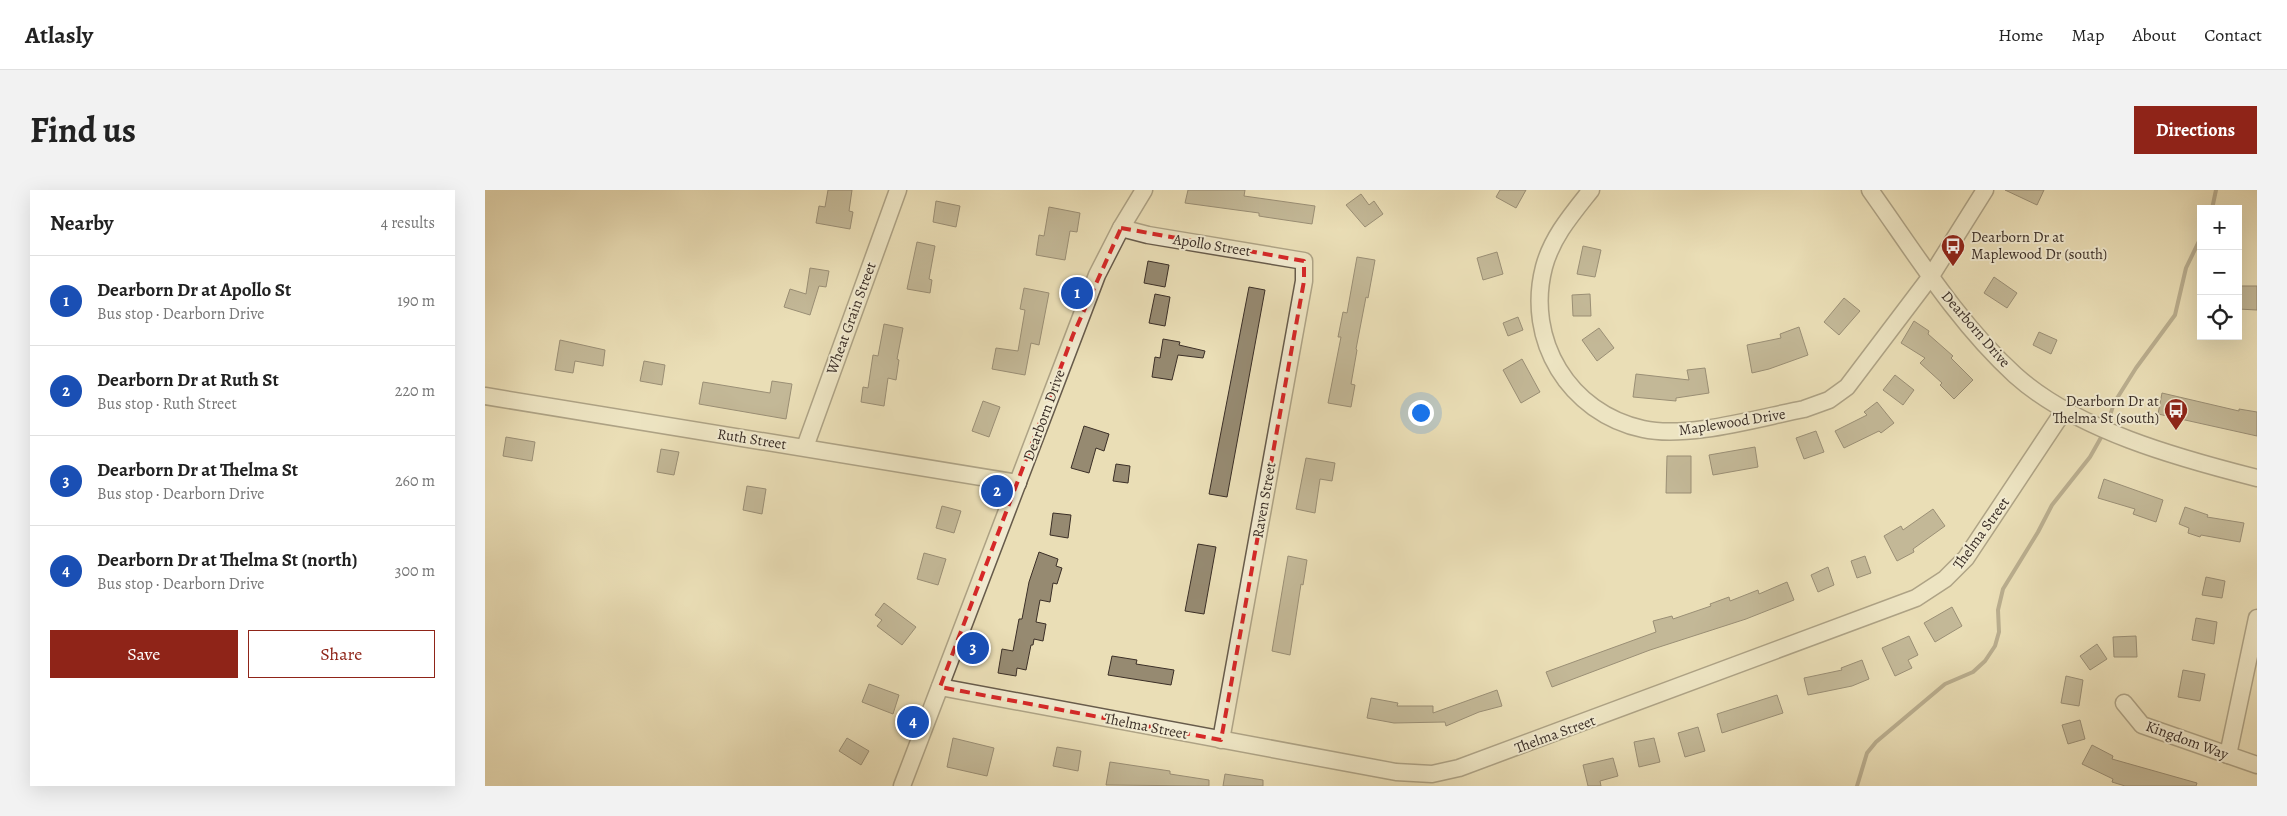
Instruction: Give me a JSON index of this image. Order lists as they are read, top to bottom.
{
  "streets": {
    "street": [
      "Apollo Street",
      "Wheat Grain Street",
      "Dearborn Drive",
      "Maplewood Drive",
      "Ruth Street",
      "Raven Street",
      "Thelma Street",
      "Kingdom Way"
    ]
  },
  "crossings": [
    ["Apollo Street", "Dearborn Drive"],
    ["Apollo Street", "Raven Street"],
    ["Wheat Grain Street", "Ruth Street"],
    ["Dearborn Drive", "Maplewood Drive"],
    ["Dearborn Drive", "Ruth Street"],
    ["Dearborn Drive", "Thelma Street"],
    ["Raven Street", "Thelma Street"]
  ],
  "places": {
    "bus stop": ["Dearborn Dr at Maplewood Dr (south)", "Dearborn Dr at Thelma St (south)"]
  },
  "page": {
    "header": "Atlasly",
    "nav": [
      "Home",
      "Map",
      "About",
      "Contact"
    ],
    "title": "Find us",
    "buttons": [
      "Directions",
      ["Save", "Share"]
    ],
    "heading": ["Nearby", "4 results"],
    "map_buttons": ["+", "−"],
    "list": [
      {
        "mark": "1",
        "name": "Dearborn Dr at Apollo St",
        "note": "Bus stop · Dearborn Drive",
        "value": "190 m"
      },
      {
        "mark": "2",
        "name": "Dearborn Dr at Ruth St",
        "note": "Bus stop · Ruth Street",
        "value": "220 m"
      },
      {
        "mark": "3",
        "name": "Dearborn Dr at Thelma St",
        "note": "Bus stop · Dearborn Drive",
        "value": "260 m"
      },
      {
        "mark": "4",
        "name": "Dearborn Dr at Thelma St (north)",
        "note": "Bus stop · Dearborn Drive",
        "value": "300 m"
      }
    ],
    "pins": [
      "1",
      "2",
      "3",
      "4"
    ]
  }
}
